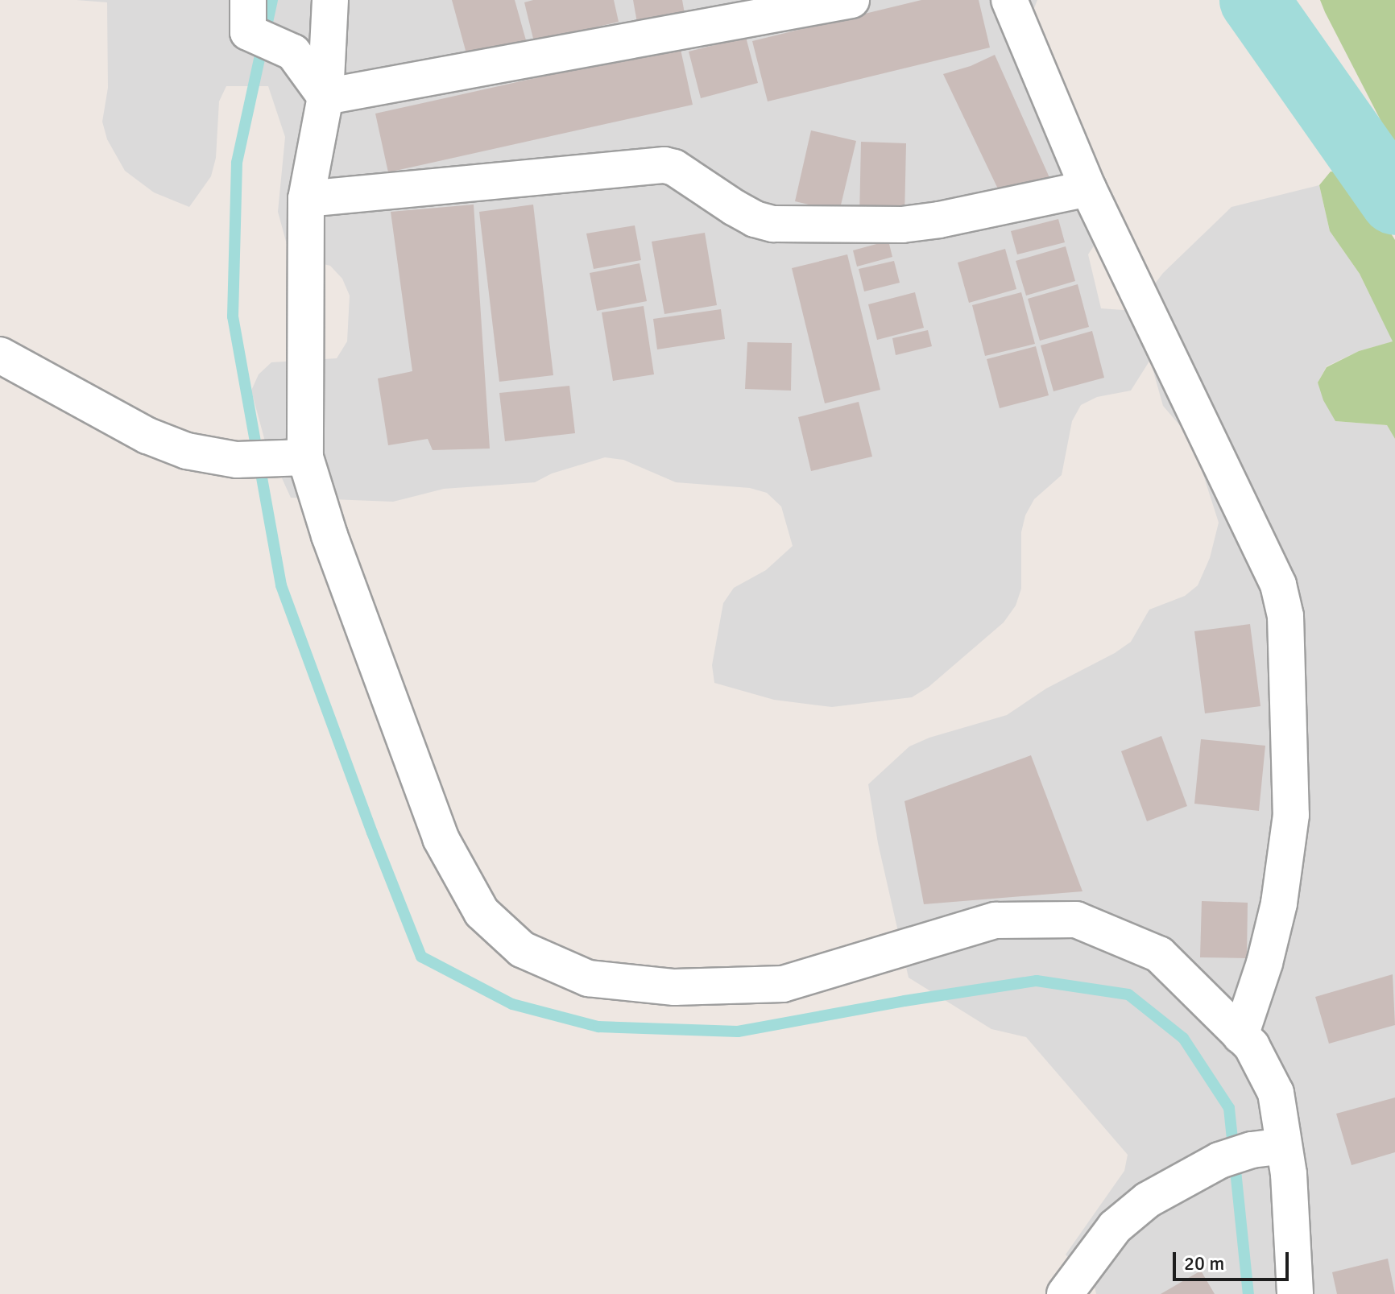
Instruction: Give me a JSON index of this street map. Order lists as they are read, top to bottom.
{
  "scale_bar": "20 m"
}
